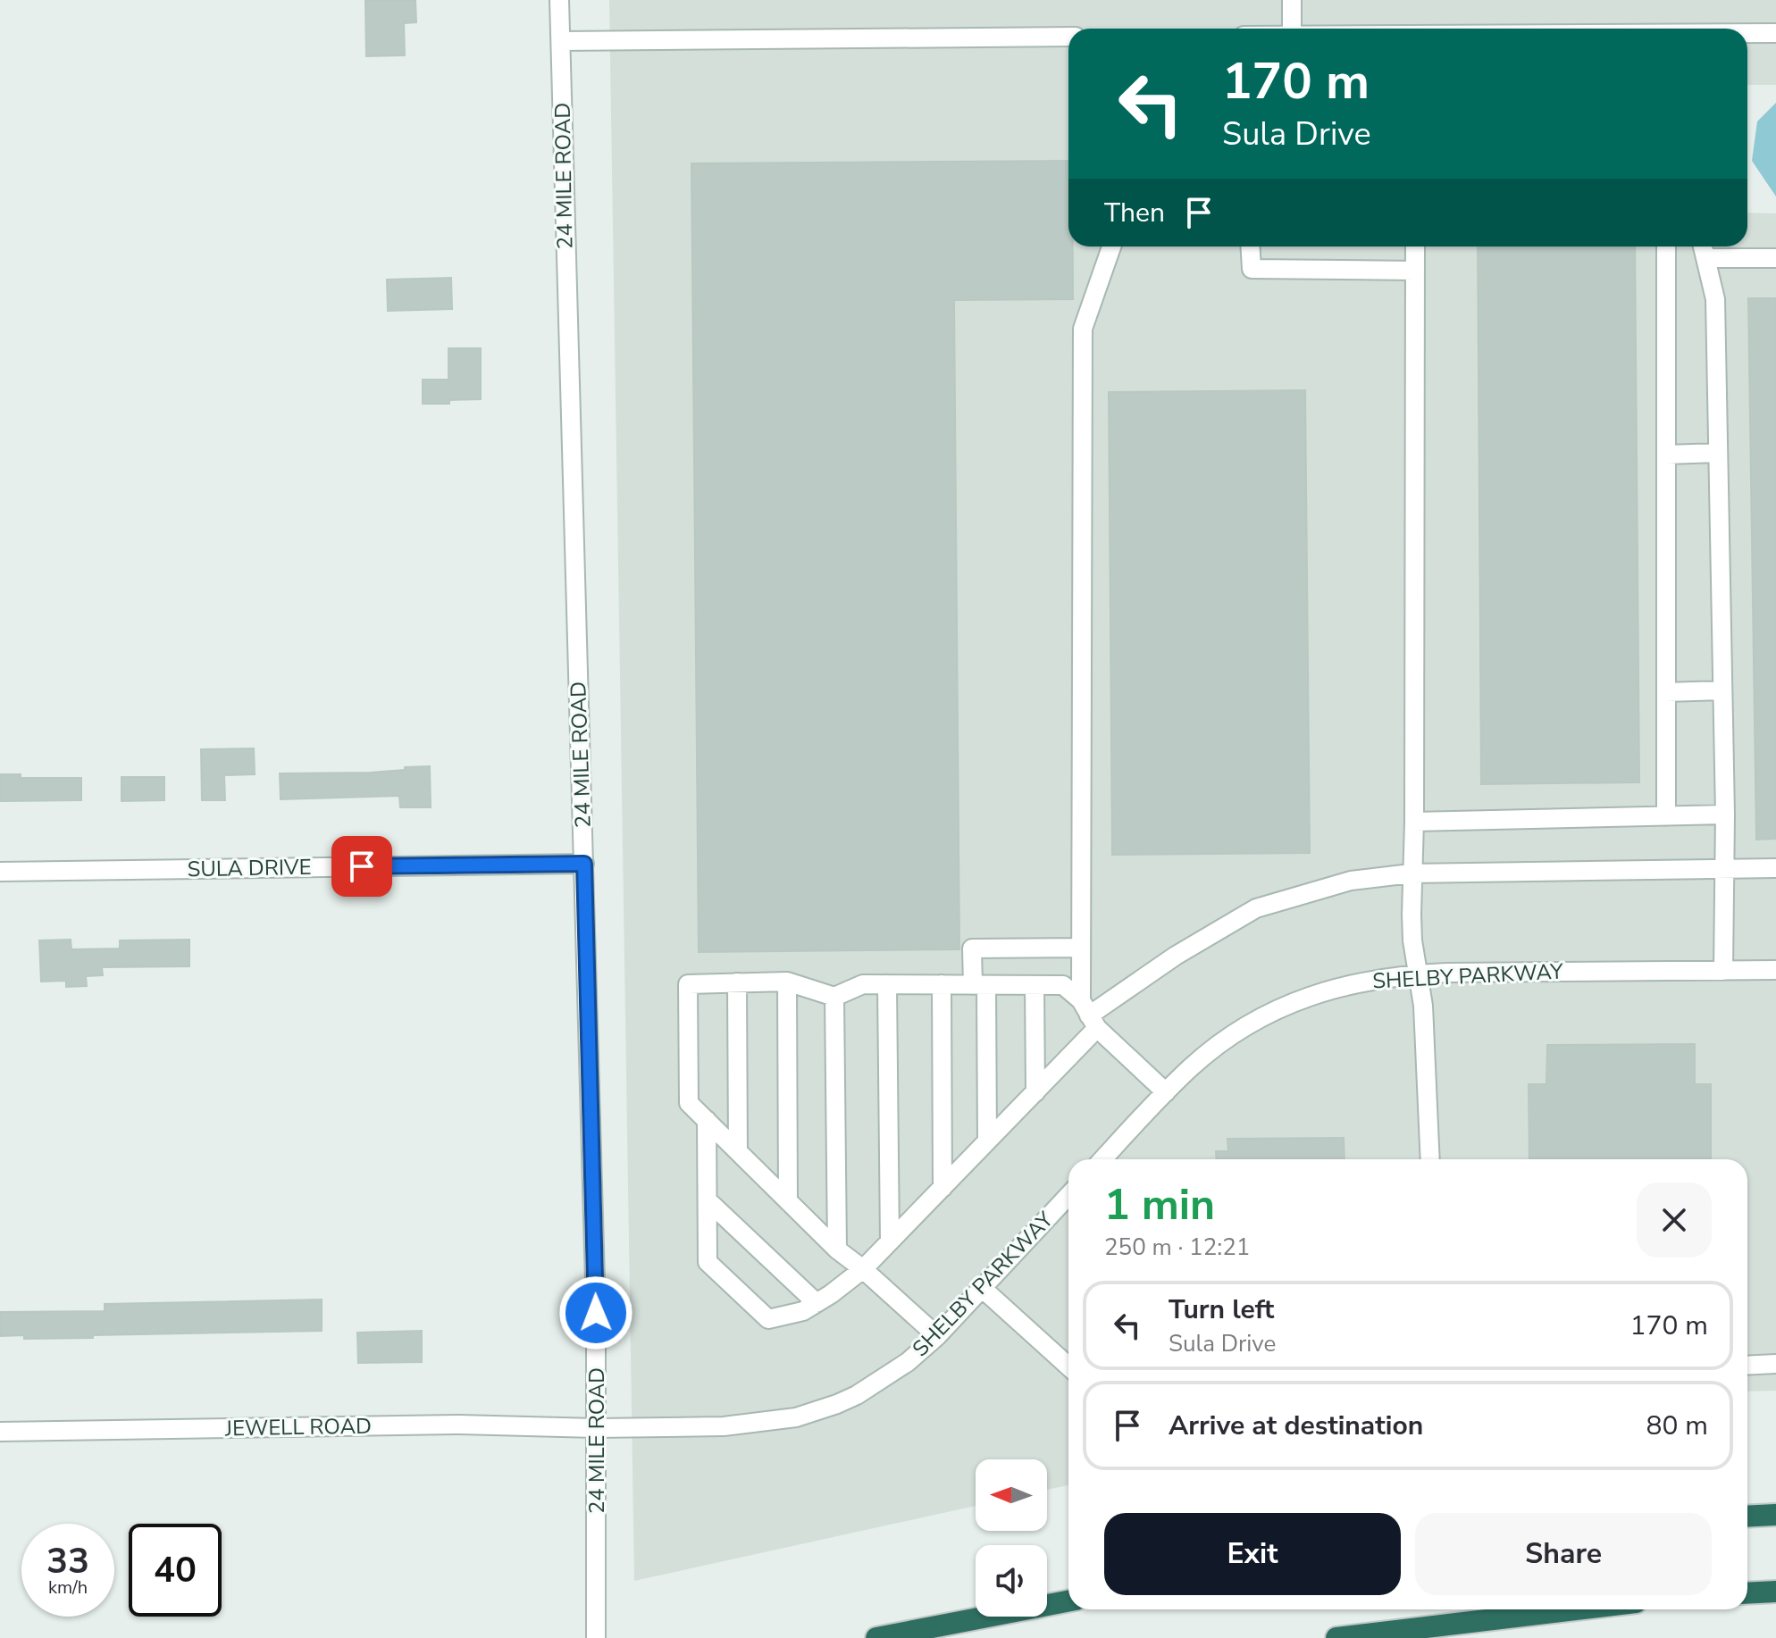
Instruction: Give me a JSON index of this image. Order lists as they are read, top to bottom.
{
  "streets": {
    "street": [
      "24 MILE ROAD",
      "SULA DRIVE",
      "SHELBY PARKWAY",
      "JEWELL ROAD"
    ]
  },
  "crossings": [
    ["24 MILE ROAD", "SULA DRIVE"],
    ["24 MILE ROAD", "SHELBY PARKWAY"],
    ["24 MILE ROAD", "JEWELL ROAD"],
    ["SHELBY PARKWAY", "JEWELL ROAD"]
  ],
  "north": "left",
  "page": {
    "turn": ["170 m", "Sula Drive"],
    "then": "Then",
    "heading": ["1 min", "250 m · 12:21"],
    "list": [
      {
        "name": "Turn left",
        "note": "Sula Drive",
        "value": "170 m"
      },
      {
        "name": "Arrive at destination",
        "value": "80 m"
      }
    ],
    "buttons": ["Exit", "Share"],
    "speed": "33 km/h",
    "limit": "40"
  }
}
